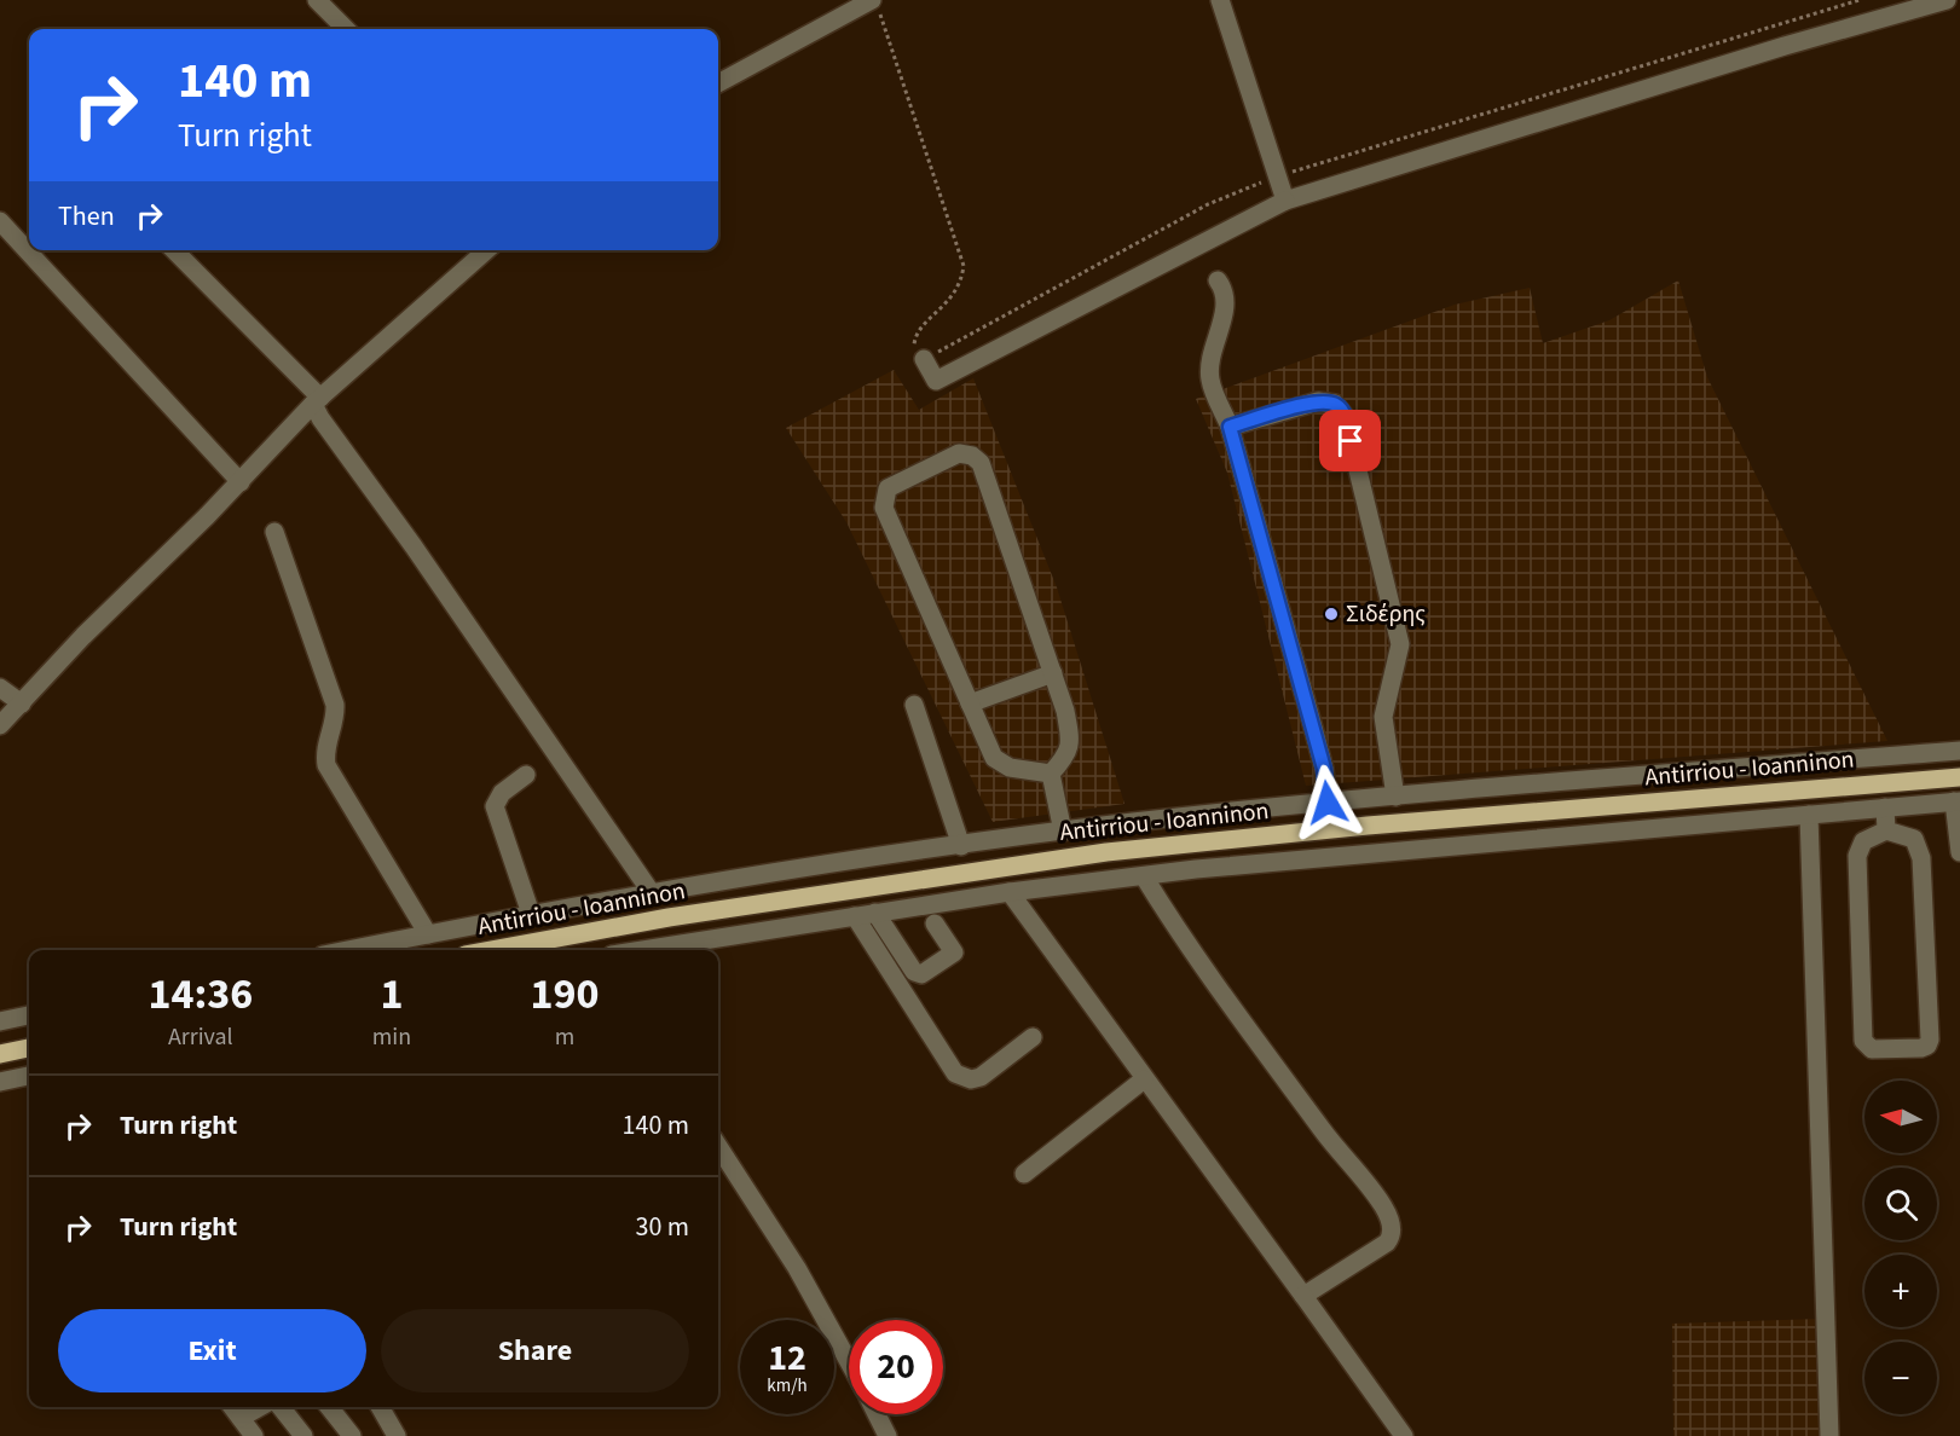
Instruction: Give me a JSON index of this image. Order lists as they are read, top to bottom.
{
  "streets": {
    "main road": ["Antirriou - Ioanninon"]
  },
  "places": ["Σιδέρης"],
  "north": "left",
  "page": {
    "turn": ["140 m", "Turn right"],
    "then": "Then",
    "eta": [
      "14:36",
      "Arrival",
      "1",
      "min",
      "190",
      "m"
    ],
    "list": [
      {
        "name": "Turn right",
        "value": "140 m"
      },
      {
        "name": "Turn right",
        "value": "30 m"
      }
    ],
    "map_buttons": ["+", "−"],
    "buttons": ["Exit", "Share"],
    "speed": "12 km/h",
    "limit": "20"
  }
}
